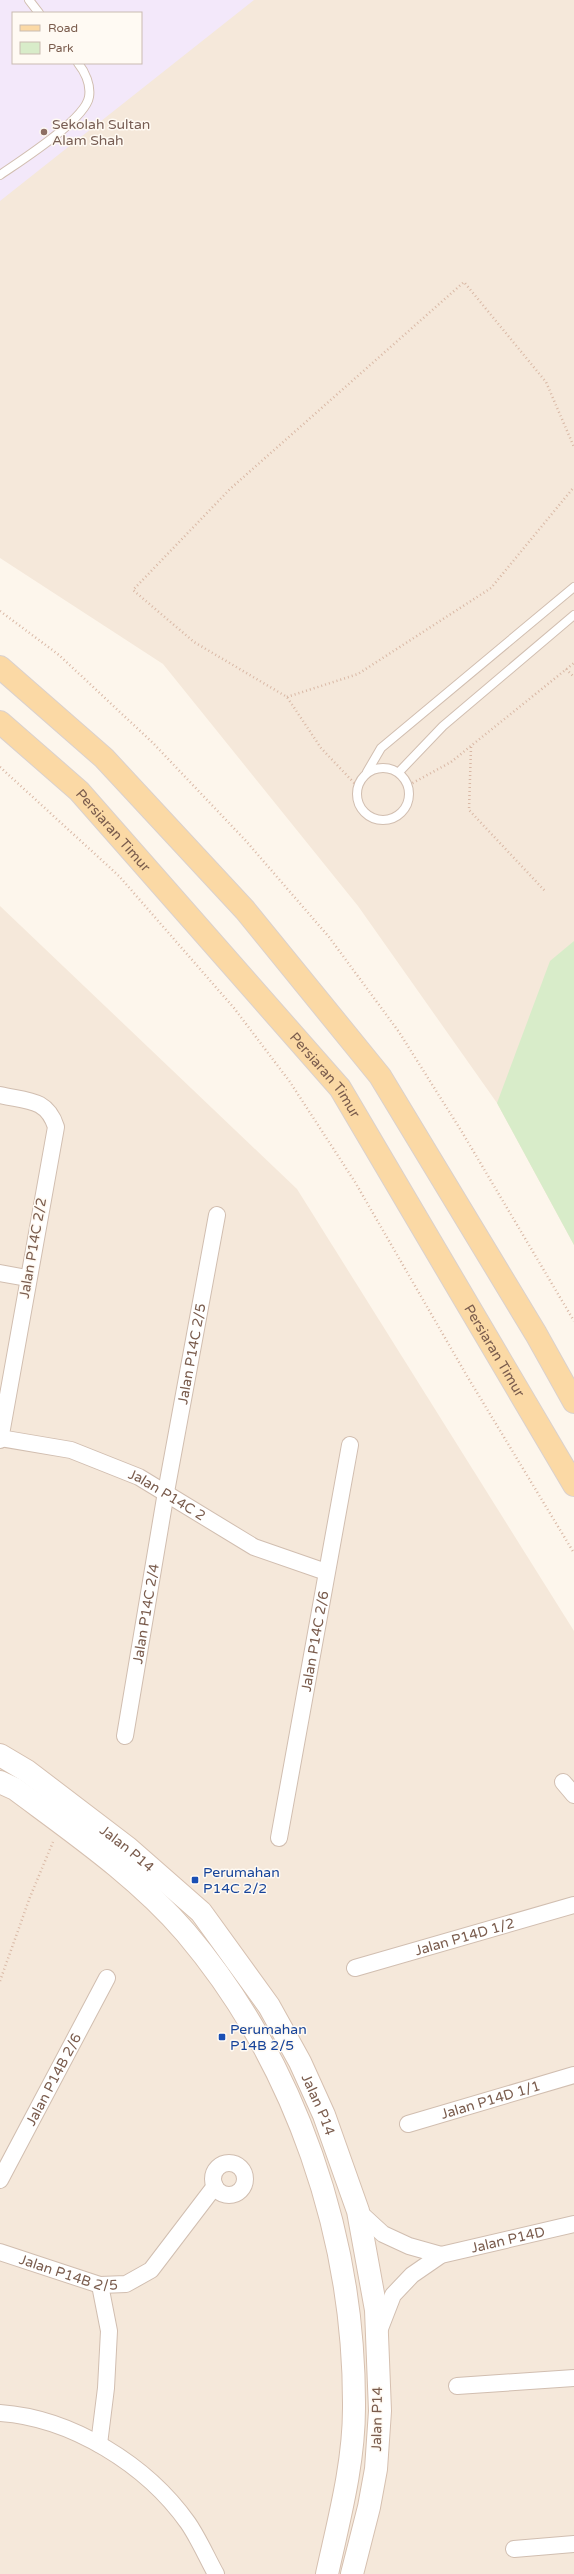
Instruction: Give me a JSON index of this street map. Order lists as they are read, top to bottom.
{
  "streets": {
    "main road": ["Persiaran Timur", "Jalan P14"],
    "street": [
      "Jalan P14C 2/2",
      "Jalan P14C 2/5",
      "Jalan P14C 2",
      "Jalan P14C 2/4",
      "Jalan P14C 2/6",
      "Jalan P14D 1/2",
      "Jalan P14B 2/6",
      "Jalan P14D 1/1",
      "Jalan P14D",
      "Jalan P14B 2/5"
    ]
  },
  "crossings": [
    ["Jalan P14C 2/2", "Jalan P14C 2"],
    ["Jalan P14C 2/5", "Jalan P14C 2"],
    ["Jalan P14C 2/5", "Jalan P14C 2/4"],
    ["Jalan P14C 2", "Jalan P14C 2/4"],
    ["Jalan P14C 2", "Jalan P14C 2/6"],
    ["Jalan P14", "Jalan P14D"]
  ],
  "places": {
    "other": ["Sekolah Sultan Alam Shah"],
    "transit": ["Perumahan P14C 2/2", "Perumahan P14B 2/5"]
  },
  "legend": ["Road", "Park"]
}
